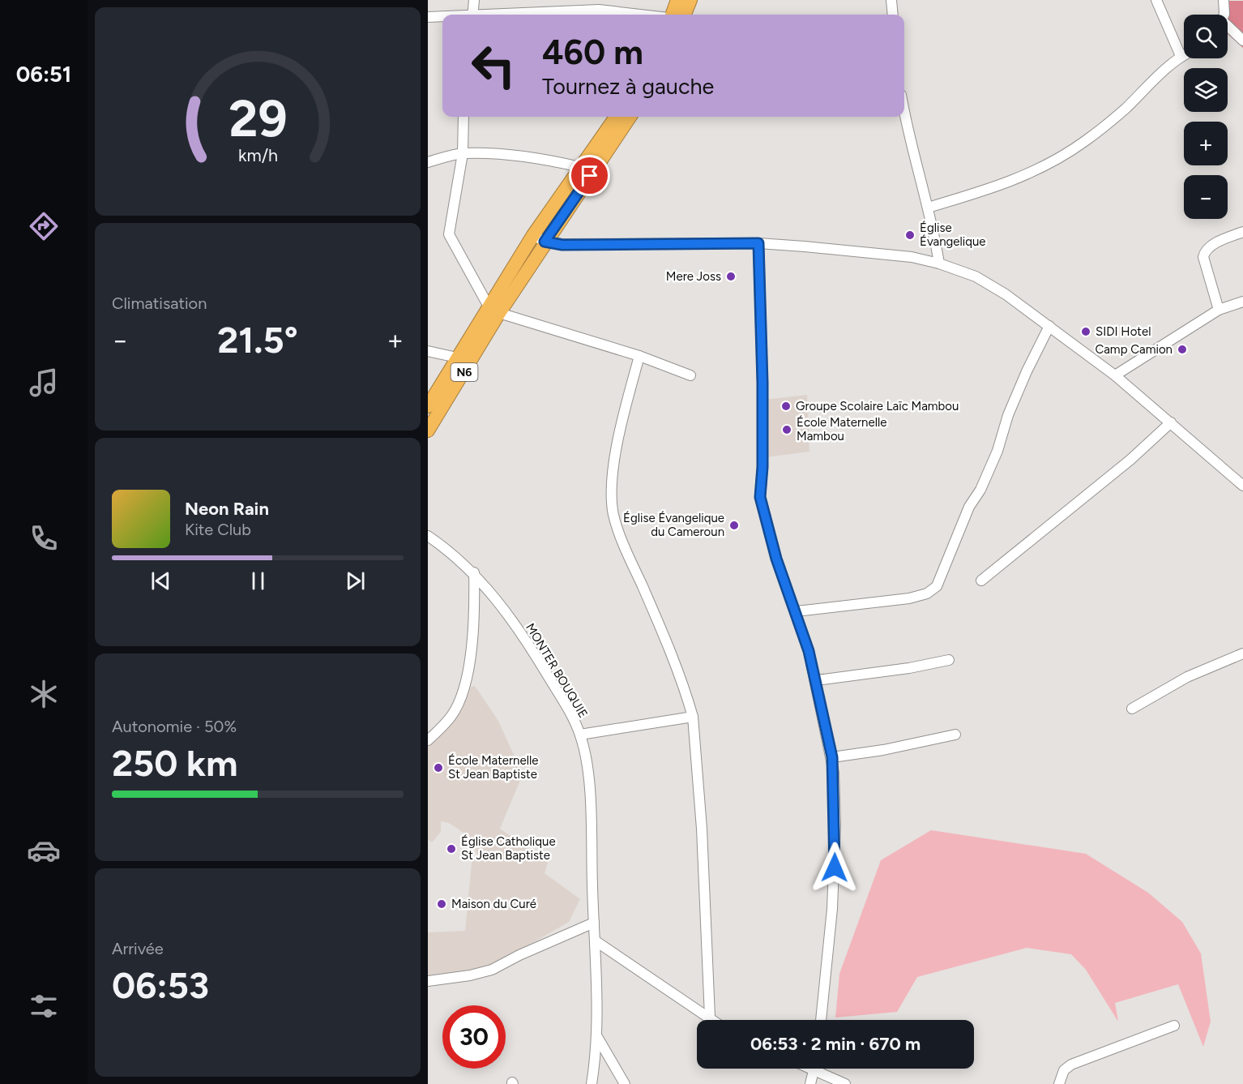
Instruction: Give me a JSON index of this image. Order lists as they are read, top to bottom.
{
  "streets": {
    "highway": ["N6"],
    "street": ["MONTER BOUQUIE"]
  },
  "places": [
    "Église Évangelique",
    "Mere Joss",
    "SIDI Hotel",
    "Camp Camion",
    "Groupe Scolaire Laïc Mambou",
    "École Maternelle Mambou",
    "Église Évangelique du Cameroun",
    "École Maternelle St Jean Baptiste",
    "Église Catholique St Jean Baptiste",
    "Maison du Curé"
  ],
  "page": {
    "tabs": "06:51",
    "map_buttons": ["+", "−"],
    "turn": ["460 m", "Tournez à gauche"],
    "tile": [
      "Climatisation",
      ["Autonomie · 50%", "250 km"],
      ["Arrivée", "06:53"]
    ],
    "heat": ["−", "21.5°", "+"],
    "song": ["Neon Rain", "Kite Club"],
    "limit": "30",
    "trip": "06:53 · 2 min · 670 m",
    "gauge": ["29", "km/h"]
  }
}
